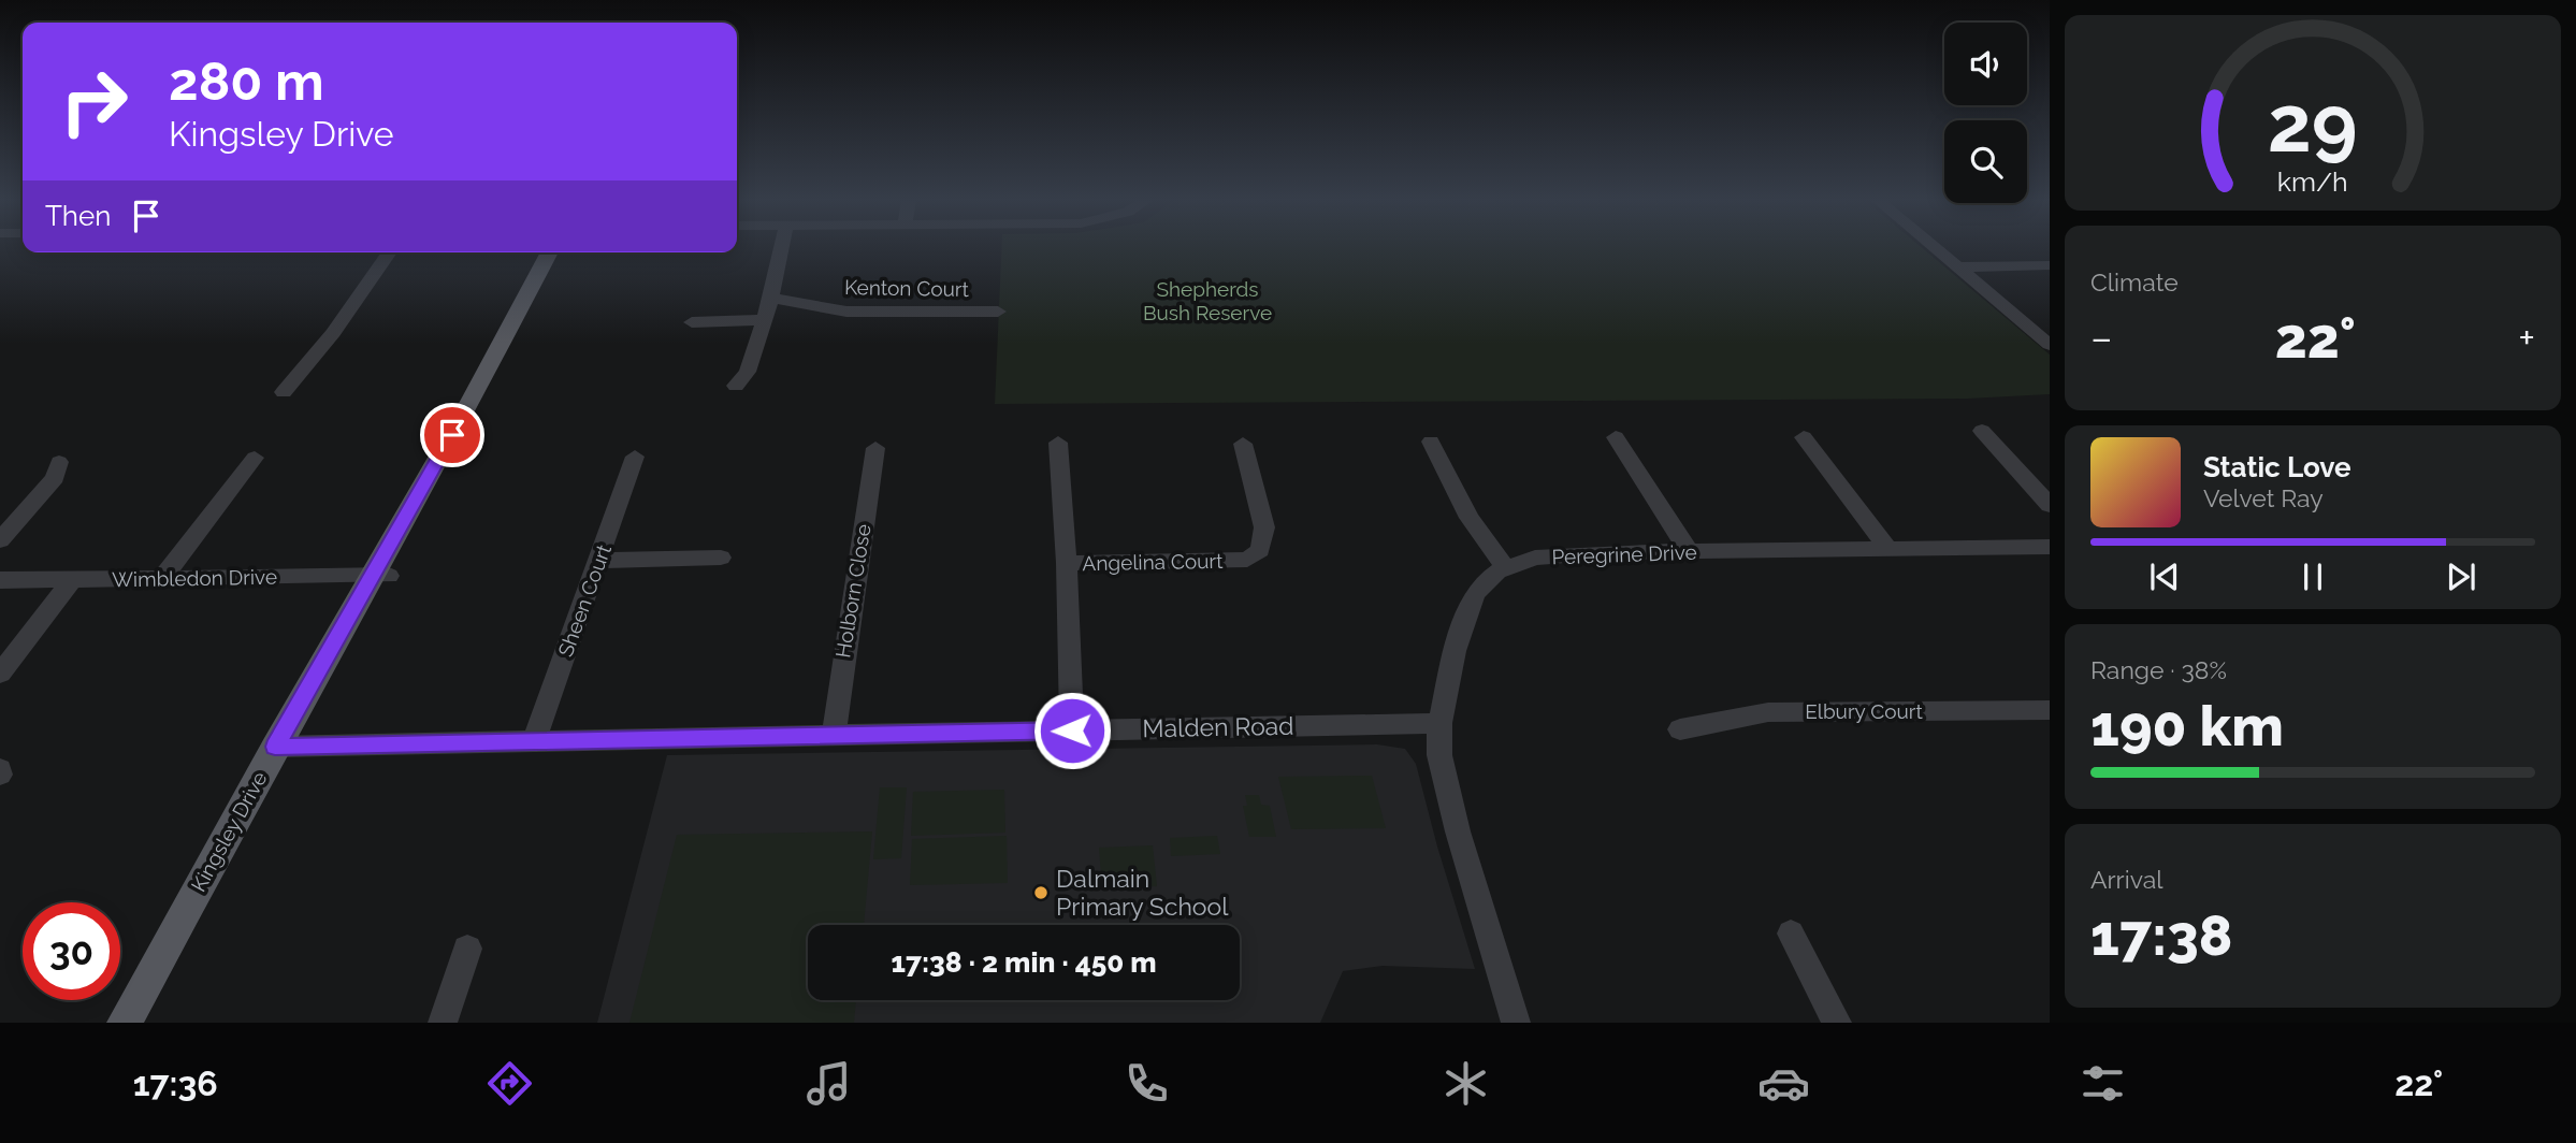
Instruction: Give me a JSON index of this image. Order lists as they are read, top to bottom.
{
  "streets": {
    "main road": ["Kingsley Drive"],
    "street": [
      "Kenton Court",
      "Peregrine Drive",
      "Angelina Court",
      "Wimbledon Drive",
      "Holborn Close",
      "Sheen Court",
      "Elbury Court",
      "Malden Road"
    ]
  },
  "crossings": [
    ["Peregrine Drive", "Malden Road"],
    ["Wimbledon Drive", "Kingsley Drive"],
    ["Holborn Close", "Malden Road"],
    ["Sheen Court", "Malden Road"],
    ["Malden Road", "Kingsley Drive"]
  ],
  "parks": ["Shepherds Bush Reserve"],
  "places": ["Dalmain Primary School"],
  "page": {
    "turn": ["280 m", "Kingsley Drive"],
    "then": "Then",
    "tile": [
      "Climate",
      ["Range · 38%", "190 km"],
      ["Arrival", "17:38"]
    ],
    "heat": ["−", "22°", "+"],
    "song": ["Static Love", "Velvet Ray"],
    "limit": "30",
    "trip": "17:38 · 2 min · 450 m",
    "tabs": ["17:36", "22°"],
    "gauge": ["29", "km/h"]
  }
}
